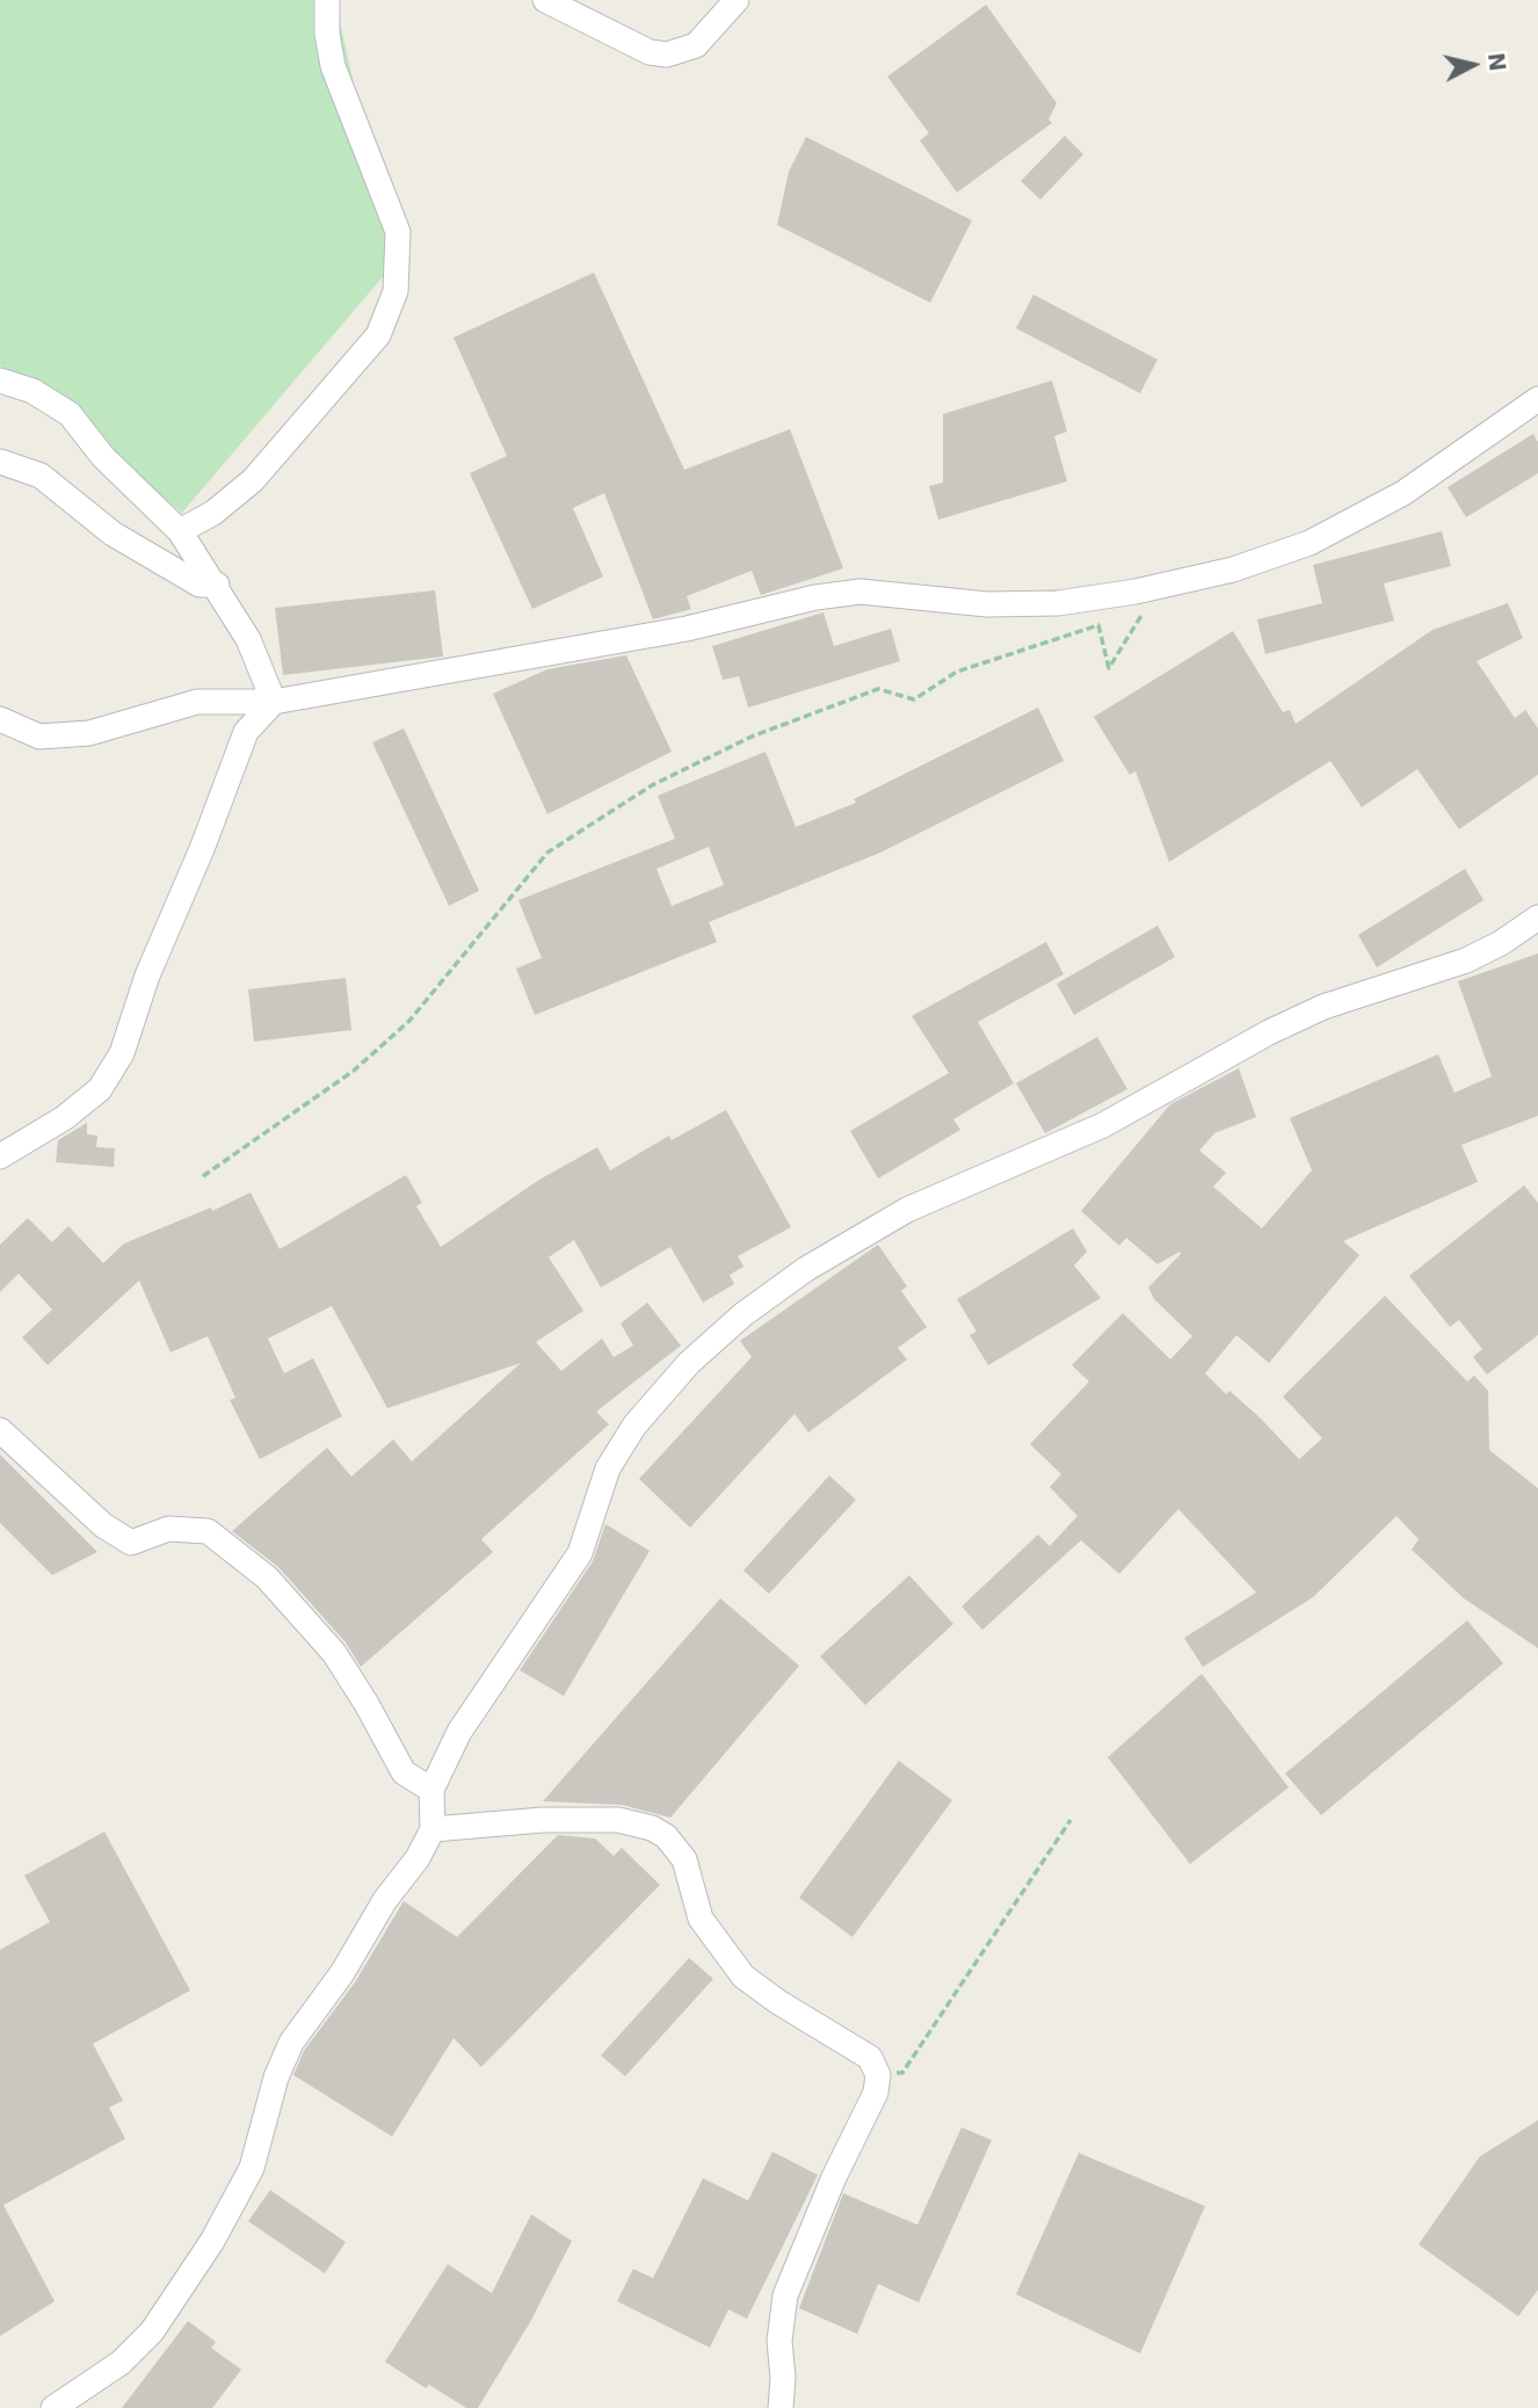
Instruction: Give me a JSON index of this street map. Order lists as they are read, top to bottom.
{
  "north": "right"
}
